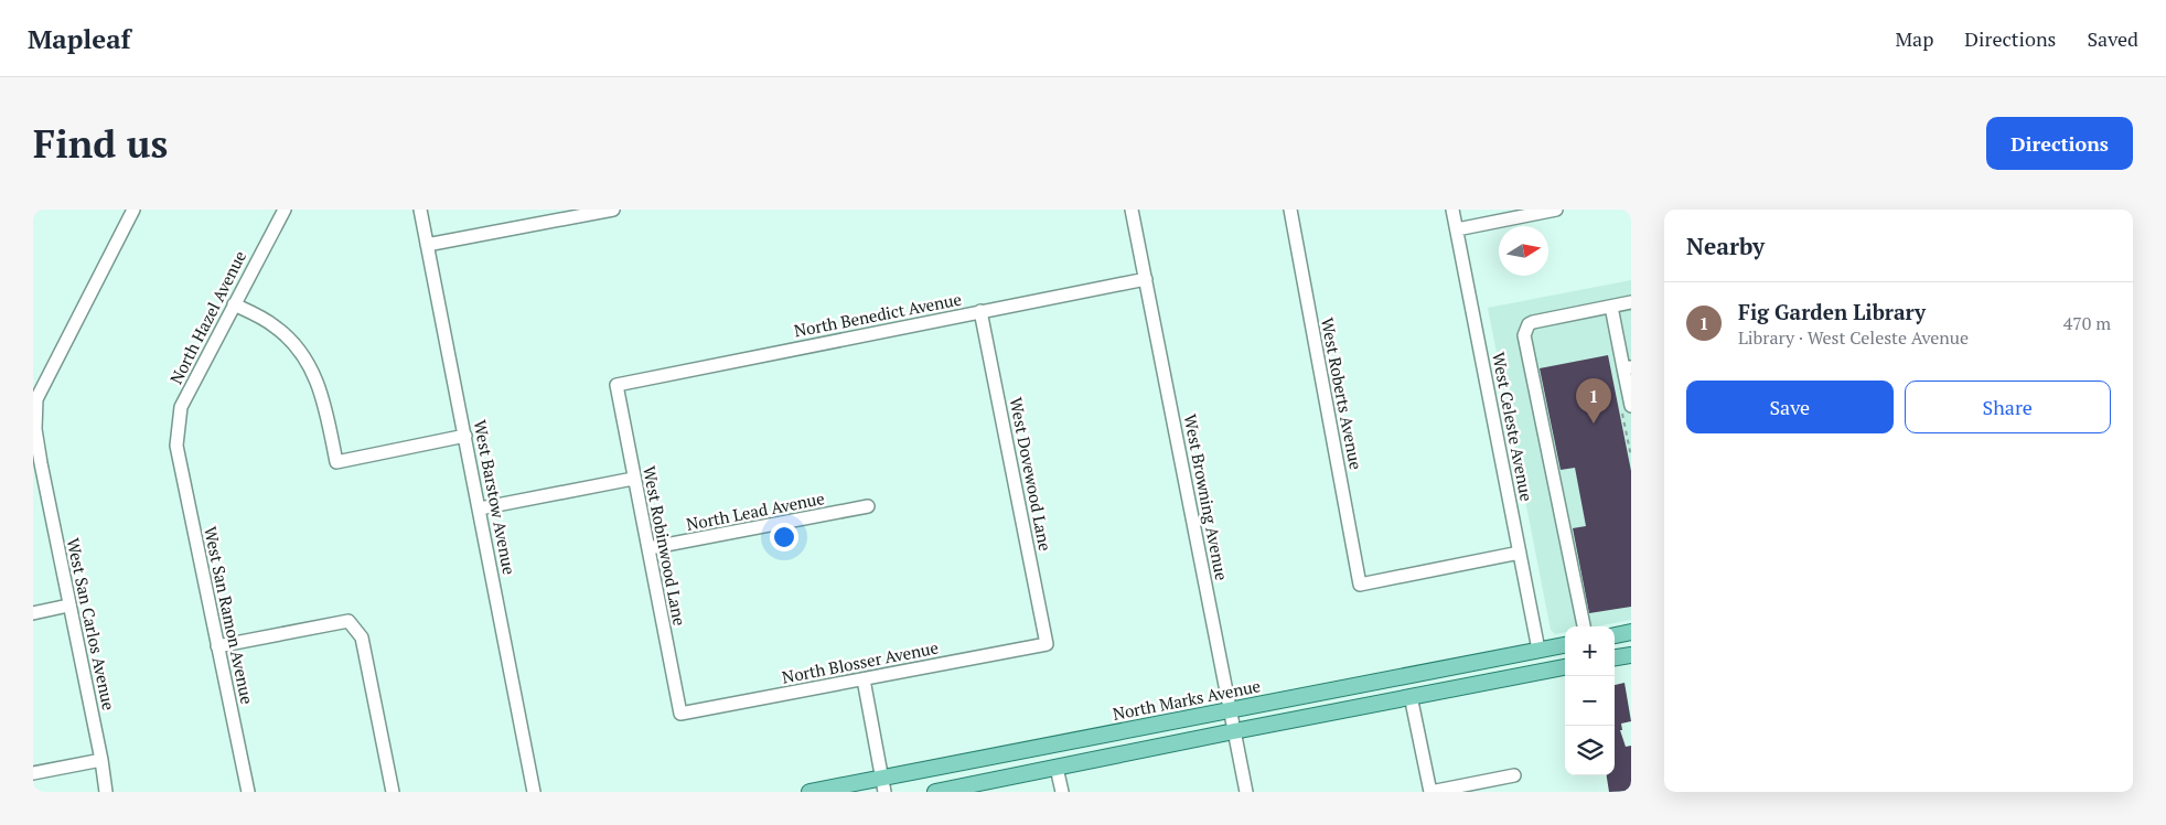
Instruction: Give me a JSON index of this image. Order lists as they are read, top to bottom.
{
  "streets": {
    "main road": ["North Marks Avenue"],
    "street": [
      "North Benedict Avenue",
      "North Hazel Avenue",
      "West Roberts Avenue",
      "West Celeste Avenue",
      "West Dovewood Lane",
      "West Barstow Avenue",
      "West Browning Avenue",
      "North Lead Avenue",
      "West Robinwood Lane",
      "West San Ramon Avenue",
      "West San Carlos Avenue",
      "North Blosser Avenue"
    ]
  },
  "crossings": [
    ["North Benedict Avenue", "West Dovewood Lane"],
    ["North Benedict Avenue", "West Browning Avenue"],
    ["North Benedict Avenue", "West Robinwood Lane"],
    ["North Hazel Avenue", "West San Ramon Avenue"],
    ["West Roberts Avenue", "West Celeste Avenue"],
    ["West Celeste Avenue", "North Marks Avenue"],
    ["West Dovewood Lane", "North Blosser Avenue"],
    ["West Browning Avenue", "North Marks Avenue"],
    ["North Lead Avenue", "West Robinwood Lane"],
    ["West Robinwood Lane", "North Blosser Avenue"]
  ],
  "north": "right",
  "page": {
    "header": "Mapleaf",
    "nav": ["Map", "Directions", "Saved"],
    "buttons": [
      "Directions",
      ["Save", "Share"]
    ],
    "title": "Find us",
    "heading": "Nearby",
    "list": [
      {
        "mark": "1",
        "name": "Fig Garden Library",
        "note": "Library · West Celeste Avenue",
        "value": "470 m"
      }
    ],
    "pins": "1",
    "map_buttons": ["+", "−"]
  }
}
